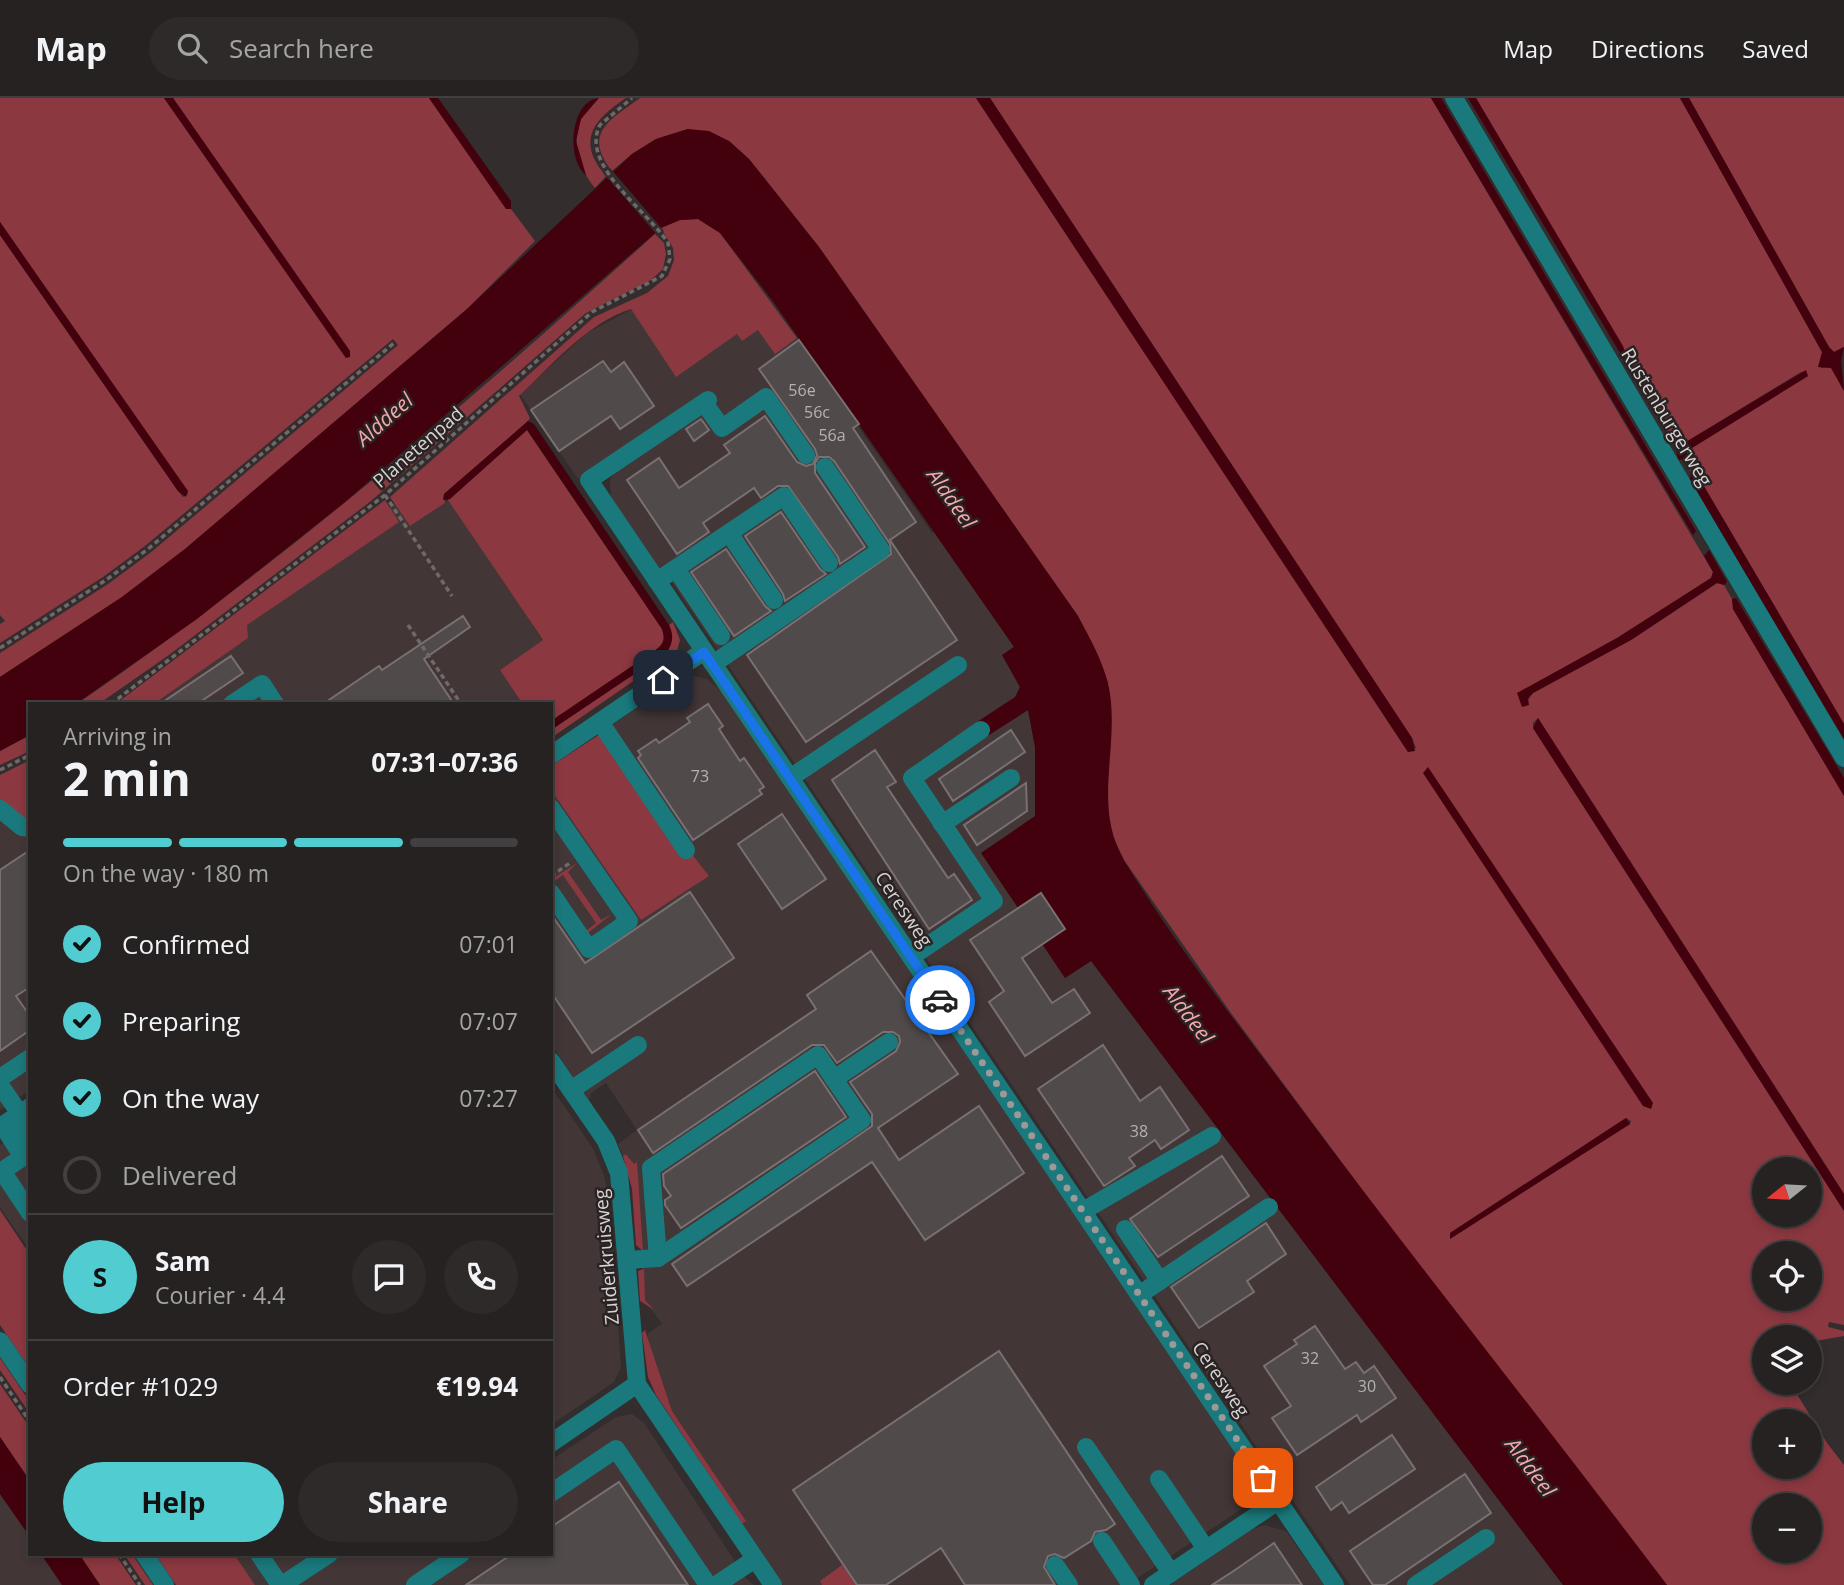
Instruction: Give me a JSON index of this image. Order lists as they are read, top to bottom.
{
  "streets": {
    "street": ["Rustenburgerweg", "Ceresweg", "Zuiderkruisweg"],
    "path": ["Planetenpad"]
  },
  "water": ["Alddeel"],
  "house_numbers": [
    "56e",
    "56c",
    "56a",
    "73",
    "38",
    "32",
    "30"
  ],
  "north": "left",
  "page": {
    "header": "Map",
    "search": "Search here",
    "nav": ["Map", "Directions", "Saved"],
    "heading": ["2 min", "Arriving in", "07:31–07:36"],
    "panel": [
      "Sam",
      "Courier · 4.4",
      "Order #1029",
      "€19.94"
    ],
    "bar": "On the way · 180 m",
    "list": [
      ["Confirmed", "07:01"],
      ["Preparing", "07:07"],
      ["On the way", "07:27"],
      "Delivered"
    ],
    "map_buttons": ["+", "−"],
    "round": "S",
    "buttons": ["Help", "Share"]
  }
}
